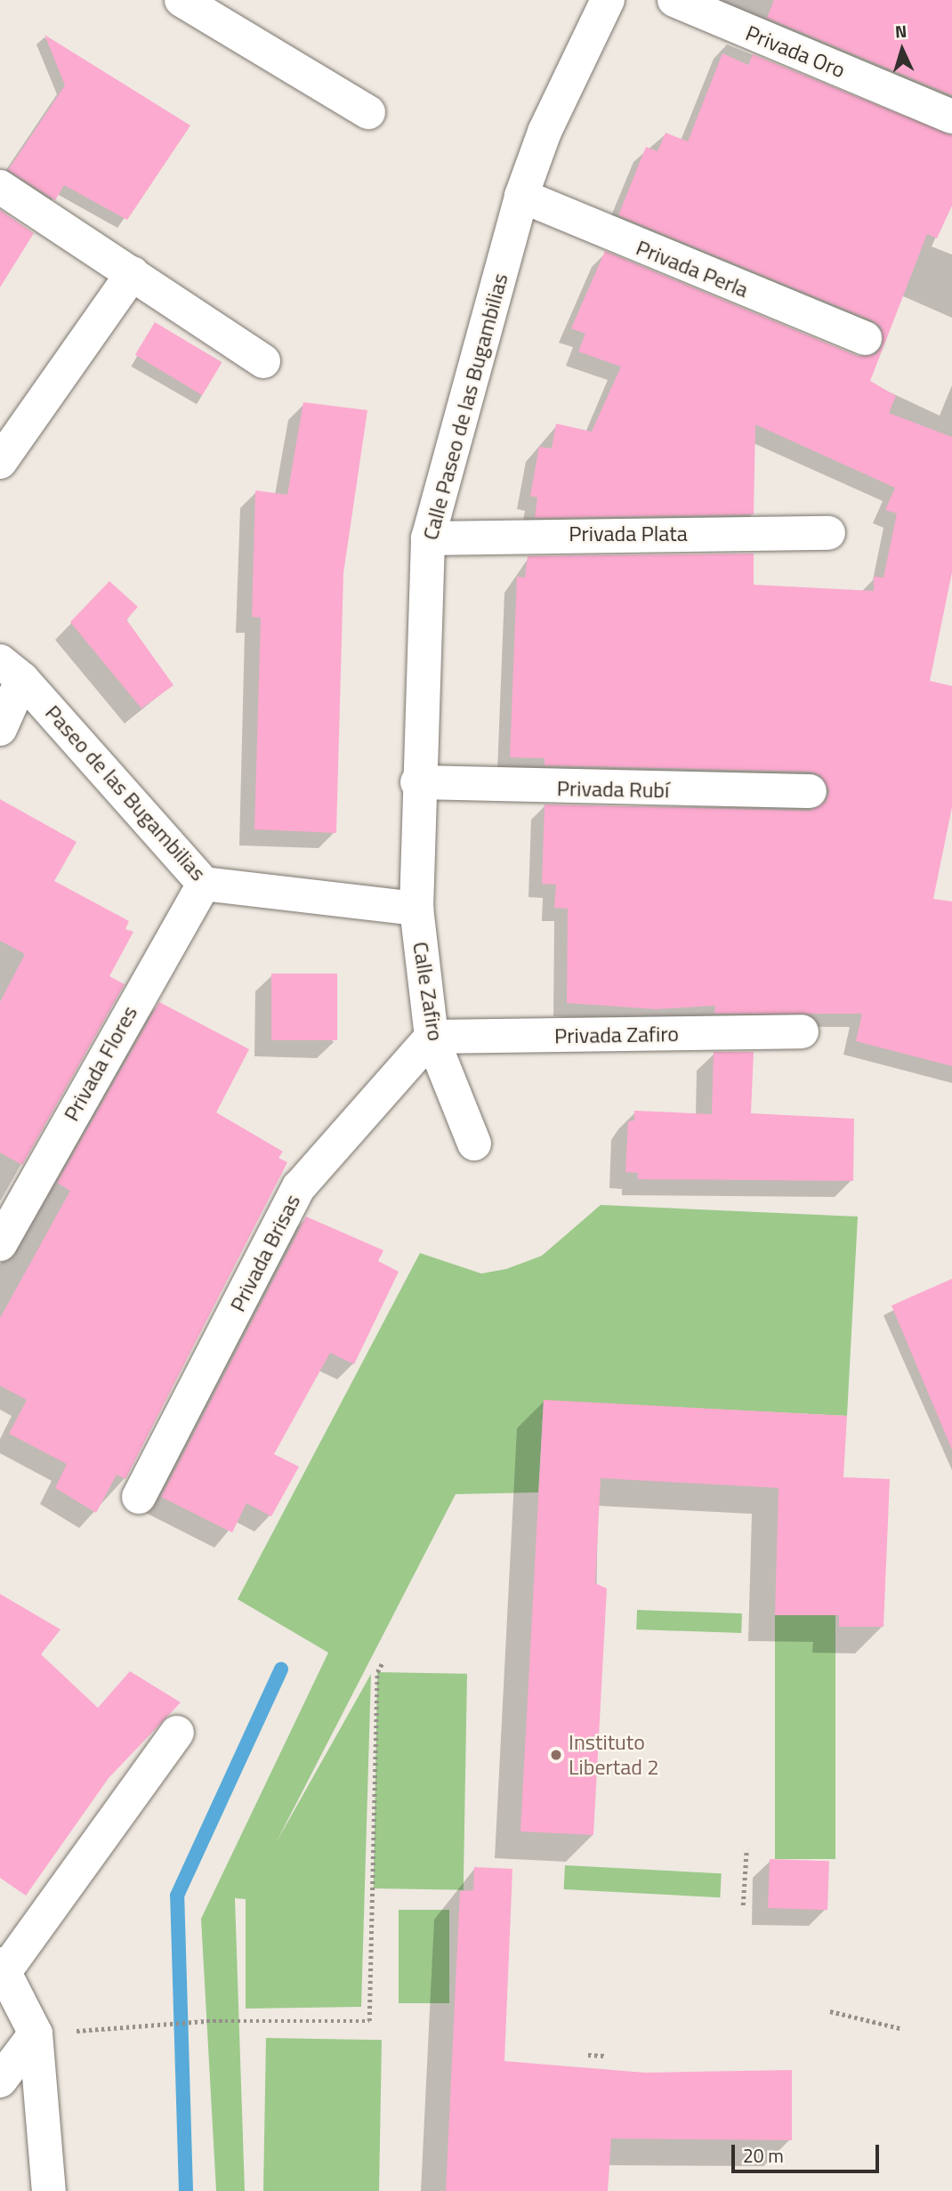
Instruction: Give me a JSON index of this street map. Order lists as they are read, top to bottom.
{
  "streets": {
    "street": [
      "Privada Oro",
      "Privada Perla",
      "Calle Paseo de las Bugambilias",
      "Privada Plata",
      "Privada Rubí",
      "Paseo de las Bugambilias",
      "Calle Zafiro",
      "Privada Zafiro",
      "Privada Flores",
      "Privada Brisas"
    ]
  },
  "crossings": [
    ["Privada Perla", "Calle Paseo de las Bugambilias"],
    ["Calle Paseo de las Bugambilias", "Privada Plata"],
    ["Calle Paseo de las Bugambilias", "Privada Rubí"],
    ["Calle Paseo de las Bugambilias", "Paseo de las Bugambilias"],
    ["Calle Paseo de las Bugambilias", "Calle Zafiro"],
    ["Paseo de las Bugambilias", "Calle Zafiro"],
    ["Paseo de las Bugambilias", "Privada Flores"],
    ["Calle Zafiro", "Privada Zafiro"],
    ["Calle Zafiro", "Privada Brisas"],
    ["Privada Zafiro", "Privada Brisas"]
  ],
  "places": ["Instituto Libertad 2"],
  "scale_bar": "20 m",
  "north": "top"
}
